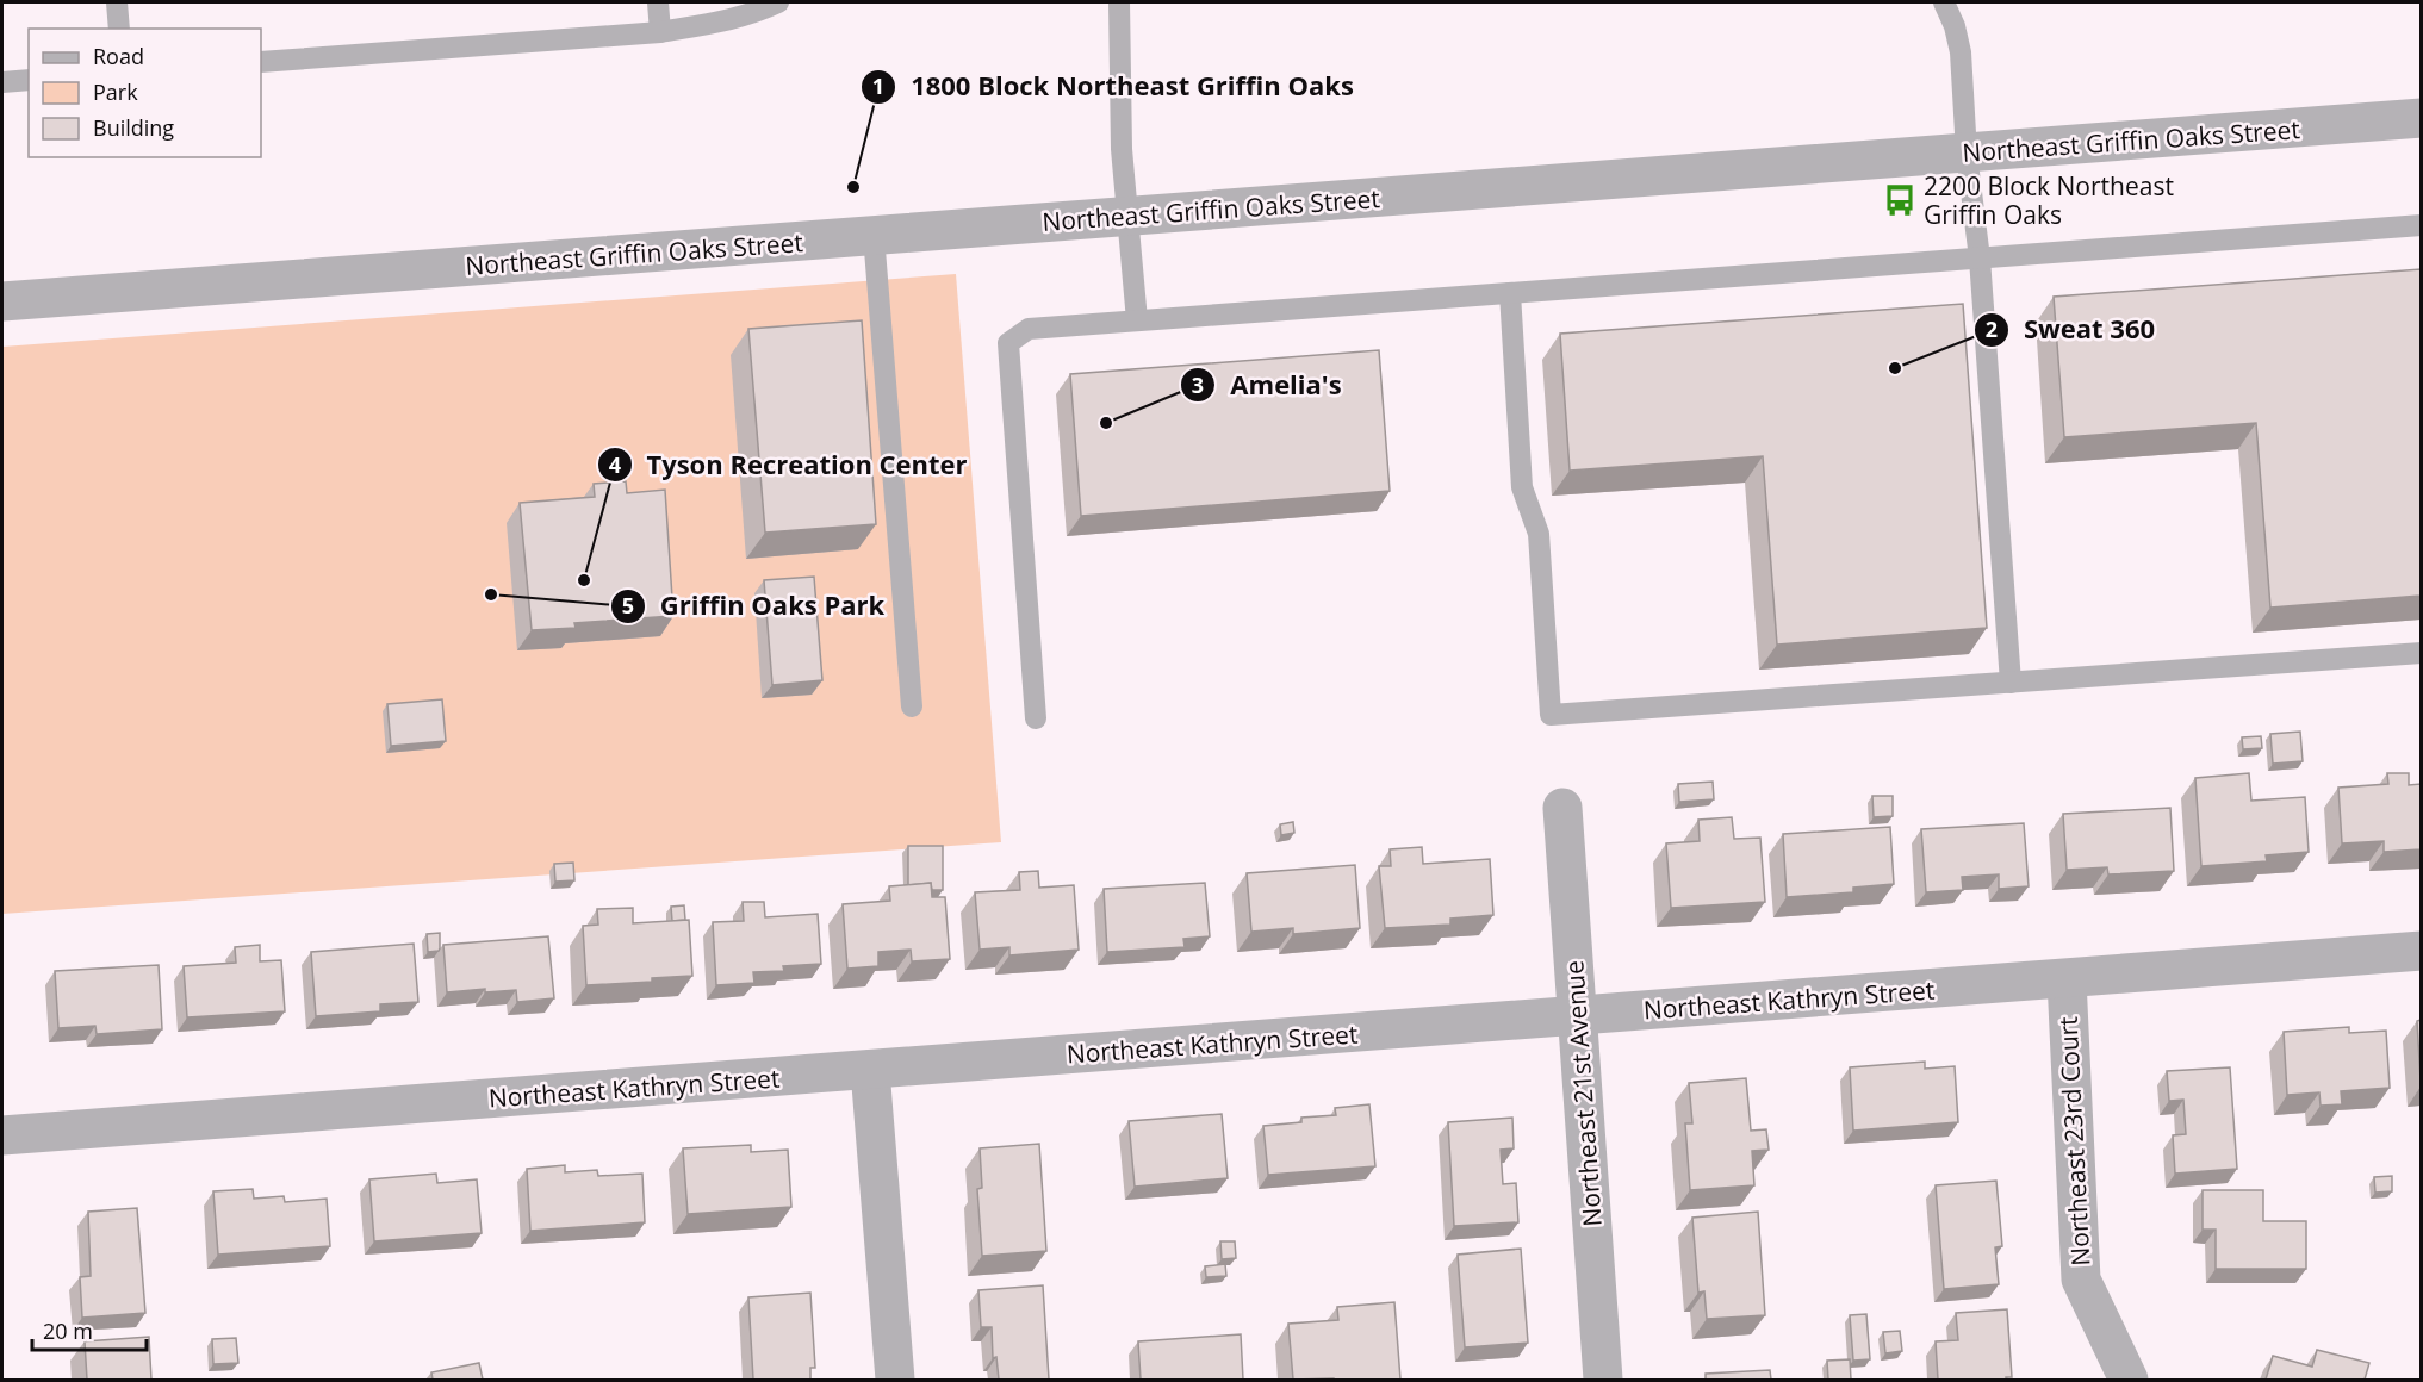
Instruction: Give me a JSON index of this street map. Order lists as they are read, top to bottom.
{
  "streets": {
    "street": [
      "Northeast Griffin Oaks Street",
      "Northeast Kathryn Street",
      "Northeast 21st Avenue",
      "Northeast 23rd Court"
    ]
  },
  "crossings": [
    ["Northeast Kathryn Street", "Northeast 21st Avenue"],
    ["Northeast Kathryn Street", "Northeast 23rd Court"]
  ],
  "places": {
    "other": [
      "1800 Block Northeast Griffin Oaks",
      "Sweat 360",
      "Amelia's",
      "Tyson Recreation Center",
      "Griffin Oaks Park"
    ],
    "bus stop": ["2200 Block Northeast Griffin Oaks"]
  },
  "legend": ["Road", "Park", "Building"],
  "scale_bar": "20 m"
}
